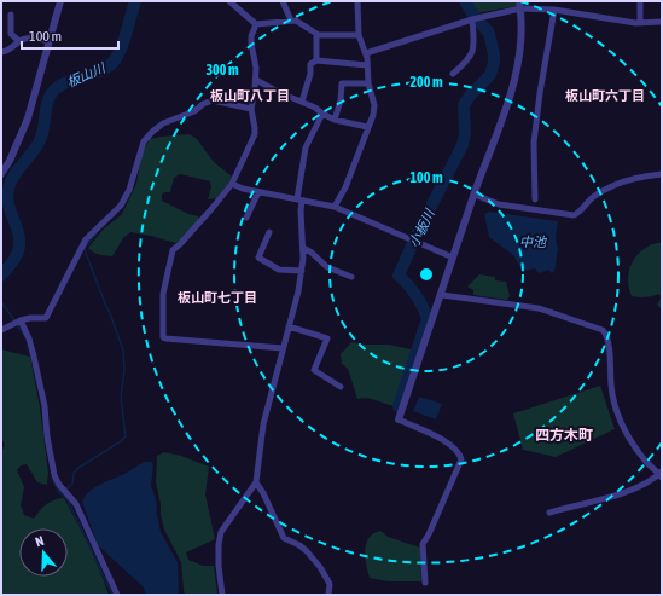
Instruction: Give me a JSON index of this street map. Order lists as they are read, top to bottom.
{
  "districts": [
    "板山町八丁目",
    "板山町六丁目",
    "板山町七丁目",
    "四方木町"
  ],
  "water": ["板山川", "小板川", "中池"],
  "scale_bar": "100 m",
  "north": "top",
  "rings": ["300 m", "200 m", "100 m"]
}
